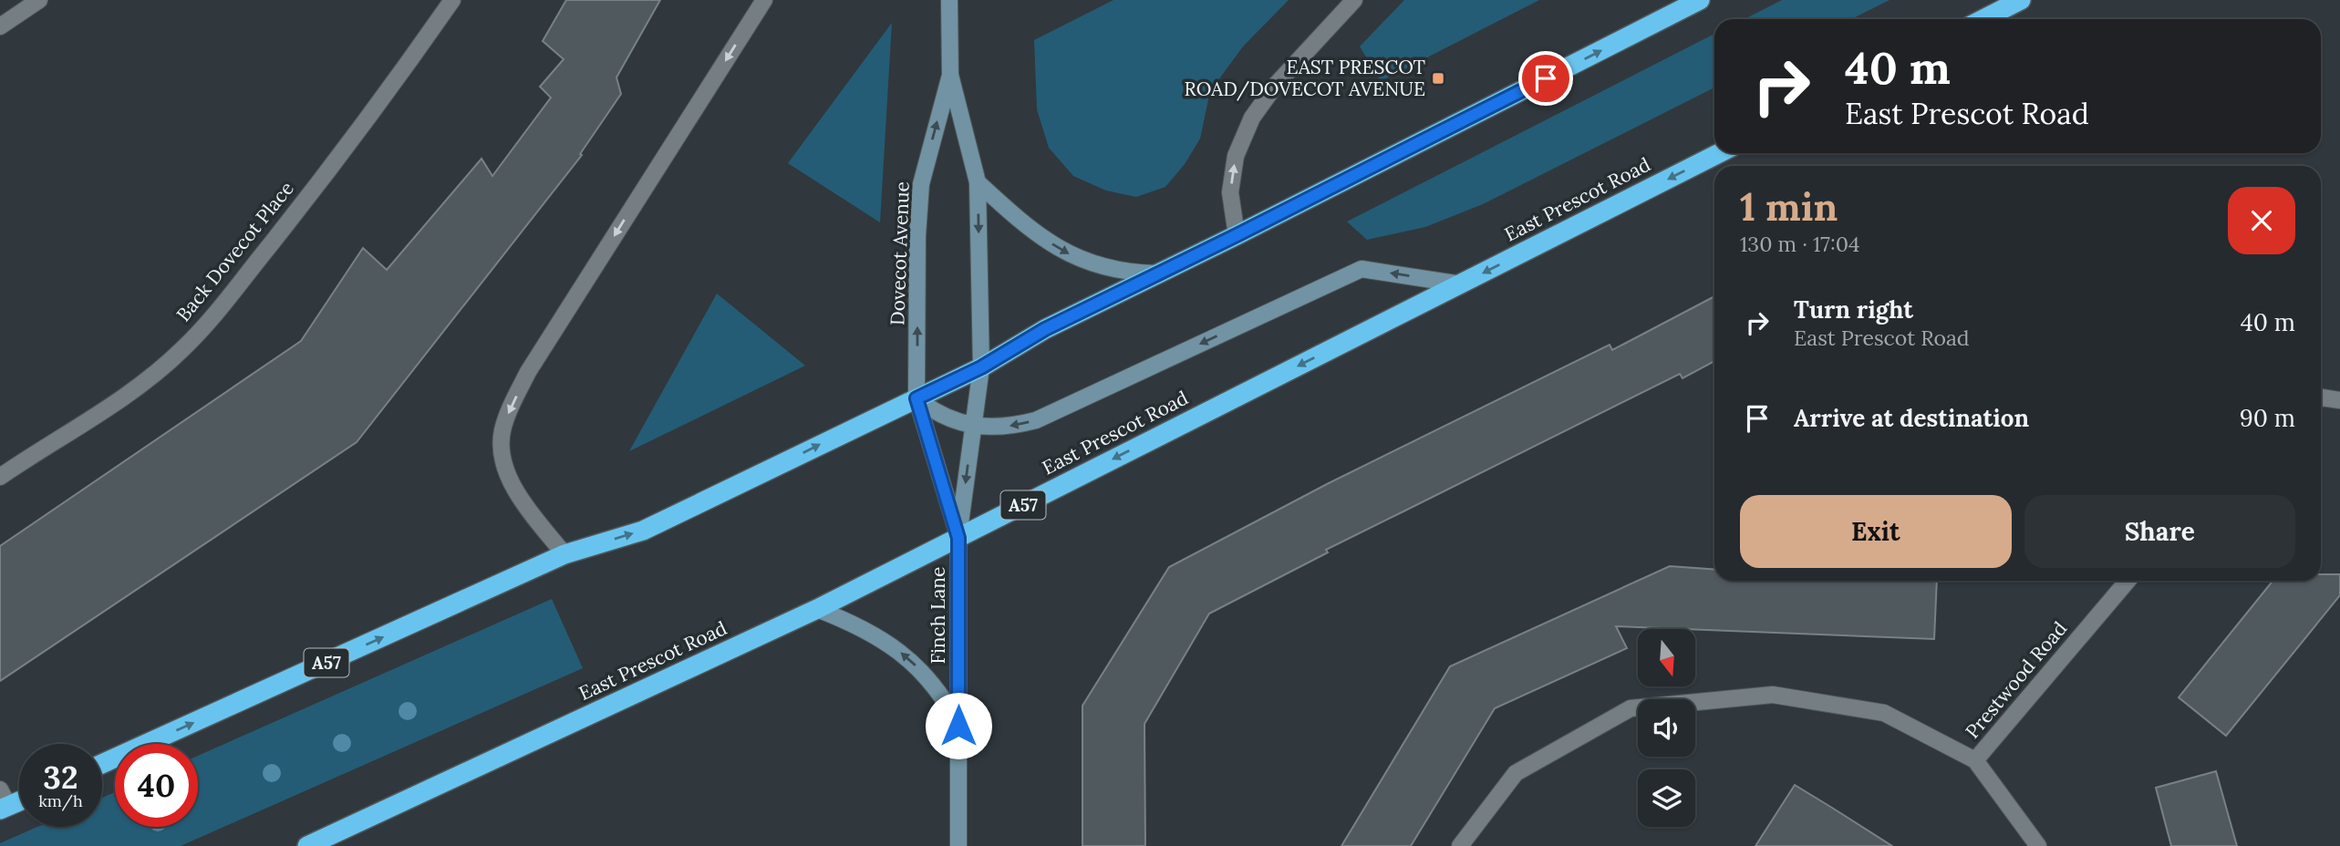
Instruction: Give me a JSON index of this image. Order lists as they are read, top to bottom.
{
  "streets": {
    "highway": ["East Prescot Road", "A57"],
    "street": [
      "Back Dovecot Place",
      "Dovecot Avenue",
      "Finch Lane",
      "Prestwood Road"
    ]
  },
  "crossings": [
    ["East Prescot Road", "Finch Lane"],
    ["Dovecot Avenue", "A57"],
    ["Dovecot Avenue", "Finch Lane"],
    ["A57", "Finch Lane"]
  ],
  "places": {
    "transit": ["EAST PRESCOT ROAD/DOVECOT AVENUE"]
  },
  "north": "bottom",
  "page": {
    "turn": ["40 m", "East Prescot Road"],
    "heading": ["1 min", "130 m · 17:04"],
    "list": [
      {
        "name": "Turn right",
        "note": "East Prescot Road",
        "value": "40 m"
      },
      {
        "name": "Arrive at destination",
        "value": "90 m"
      }
    ],
    "buttons": ["Exit", "Share"],
    "speed": "32 km/h",
    "limit": "40"
  }
}
